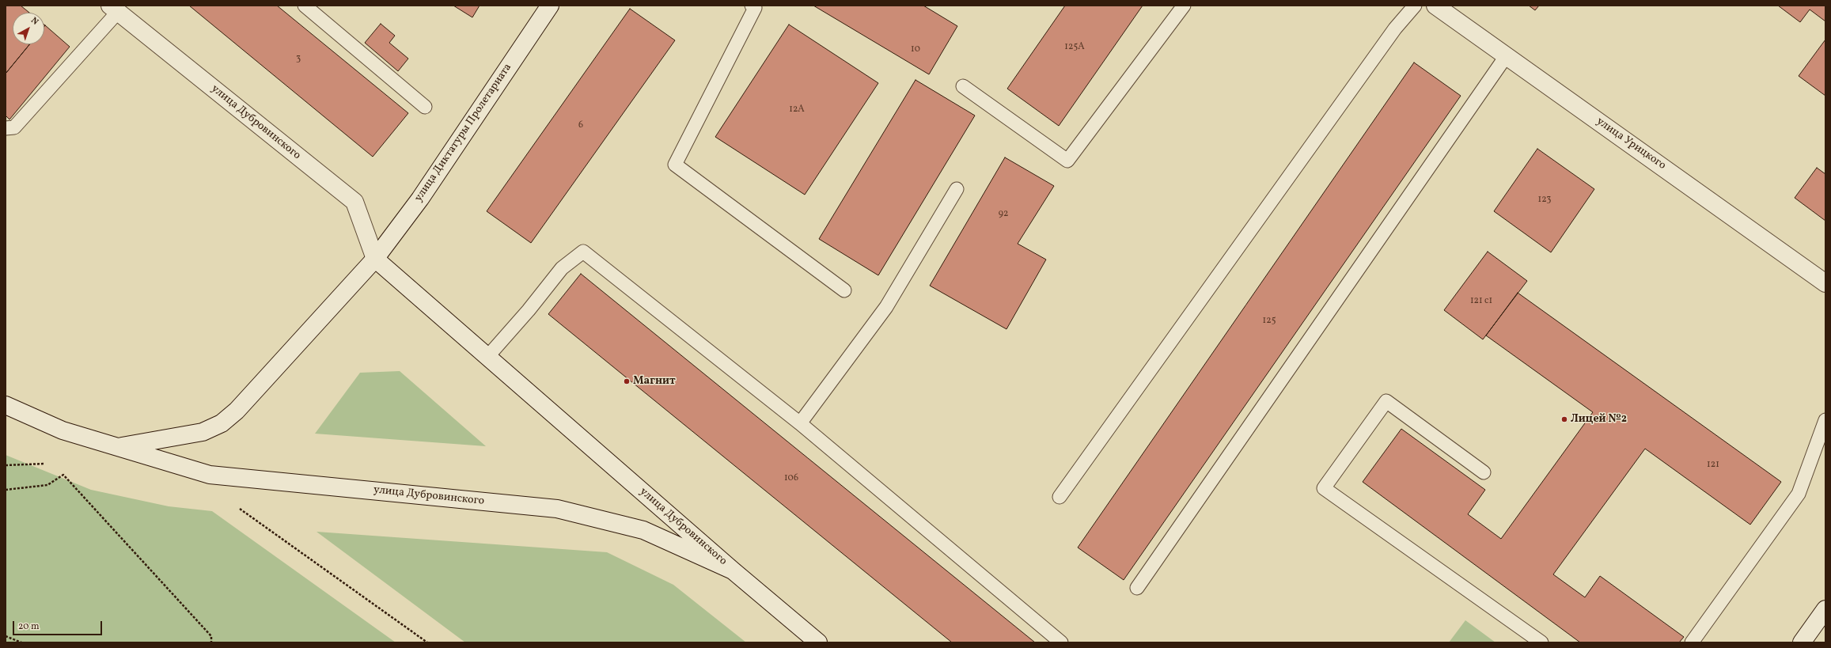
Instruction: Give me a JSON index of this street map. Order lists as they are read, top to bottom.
{
  "streets": {
    "main road": ["улица Дубровинского", "улица Диктатуры Пролетариата", "улица Урицкого"]
  },
  "crossings": [
    ["улица Дубровинского", "улица Диктатуры Пролетариата"]
  ],
  "places": ["Магнит", "Лицей №2"],
  "house_numbers": [
    "125А",
    "10",
    "3",
    "12А",
    "6",
    "123",
    "92",
    "121 с1",
    "125",
    "121",
    "106"
  ],
  "scale_bar": "20 m",
  "north": "top right"
}
